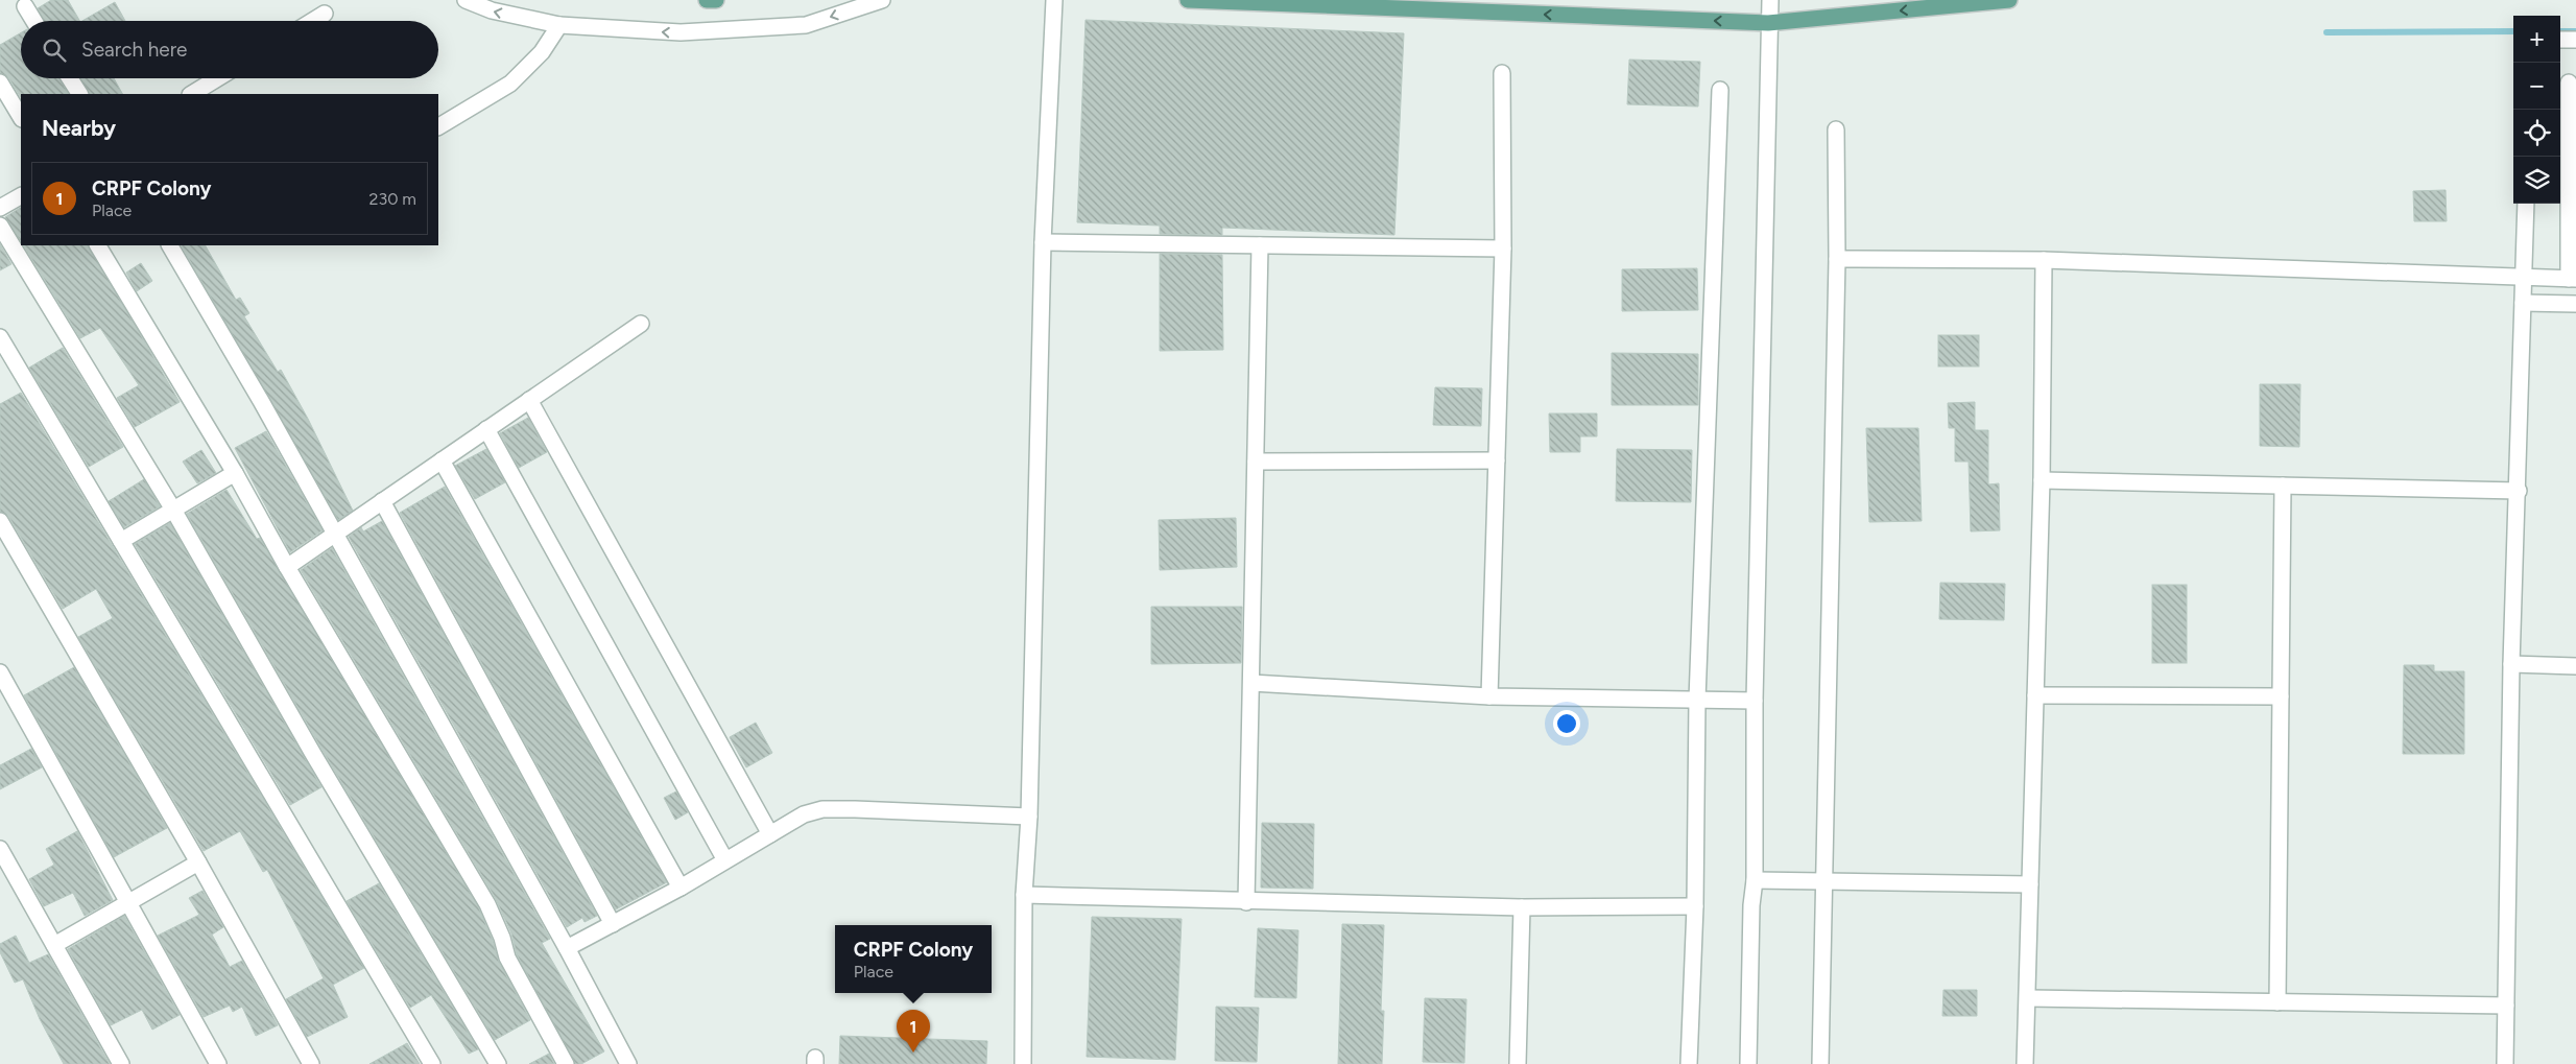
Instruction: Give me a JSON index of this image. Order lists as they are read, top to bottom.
{
  "page": {
    "map_buttons": ["+", "−"],
    "search": "Search here",
    "heading": "Nearby",
    "list": [
      {
        "mark": "1",
        "name": "CRPF Colony",
        "note": "Place",
        "value": "230 m"
      }
    ],
    "popup": ["CRPF Colony", "Place"],
    "pins": "1"
  }
}
